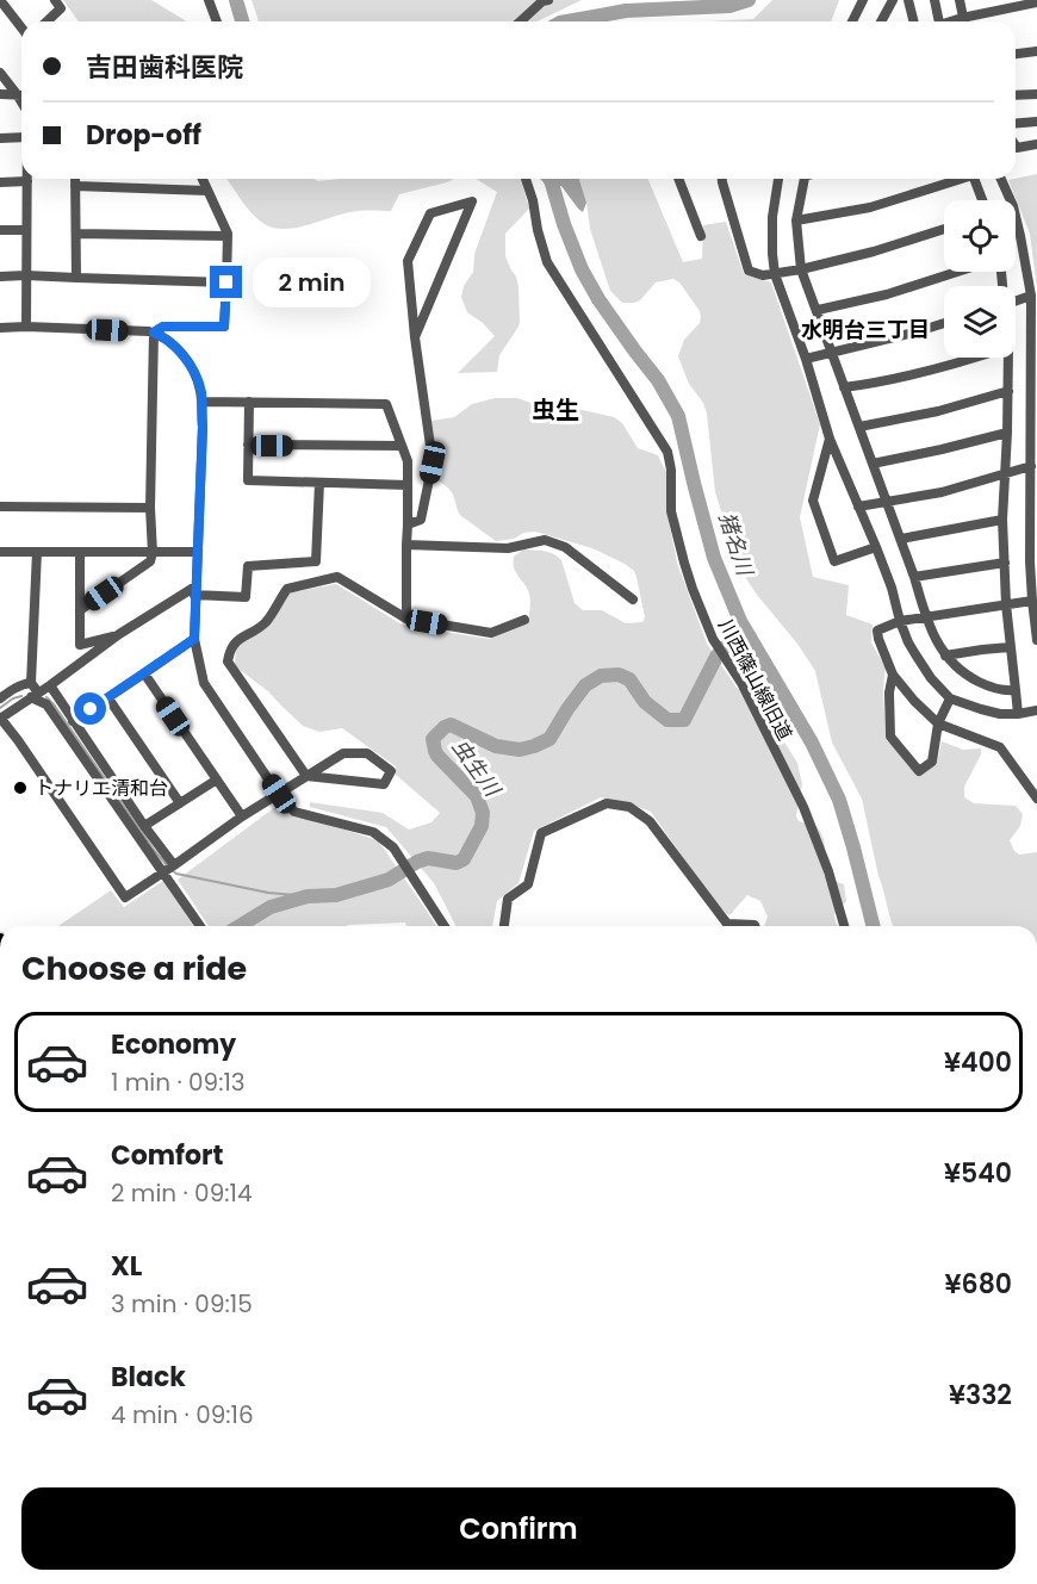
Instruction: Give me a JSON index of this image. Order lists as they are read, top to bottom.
{
  "streets": {
    "street": ["川西篠山線旧道"]
  },
  "districts": ["水明台三丁目", "虫生"],
  "water": ["猪名川", "虫生川"],
  "places": ["トナリエ清和台"],
  "page": {
    "banner": ["吉田歯科医院", "Drop-off"],
    "bubble": "2 min",
    "heading": "Choose a ride",
    "list": [
      {
        "name": "Economy",
        "note": "1 min · 09:13",
        "value": "¥400"
      },
      {
        "name": "Comfort",
        "note": "2 min · 09:14",
        "value": "¥540"
      },
      {
        "name": "XL",
        "note": "3 min · 09:15",
        "value": "¥680"
      },
      {
        "name": "Black",
        "note": "4 min · 09:16",
        "value": "¥332"
      }
    ],
    "buttons": "Confirm"
  }
}
